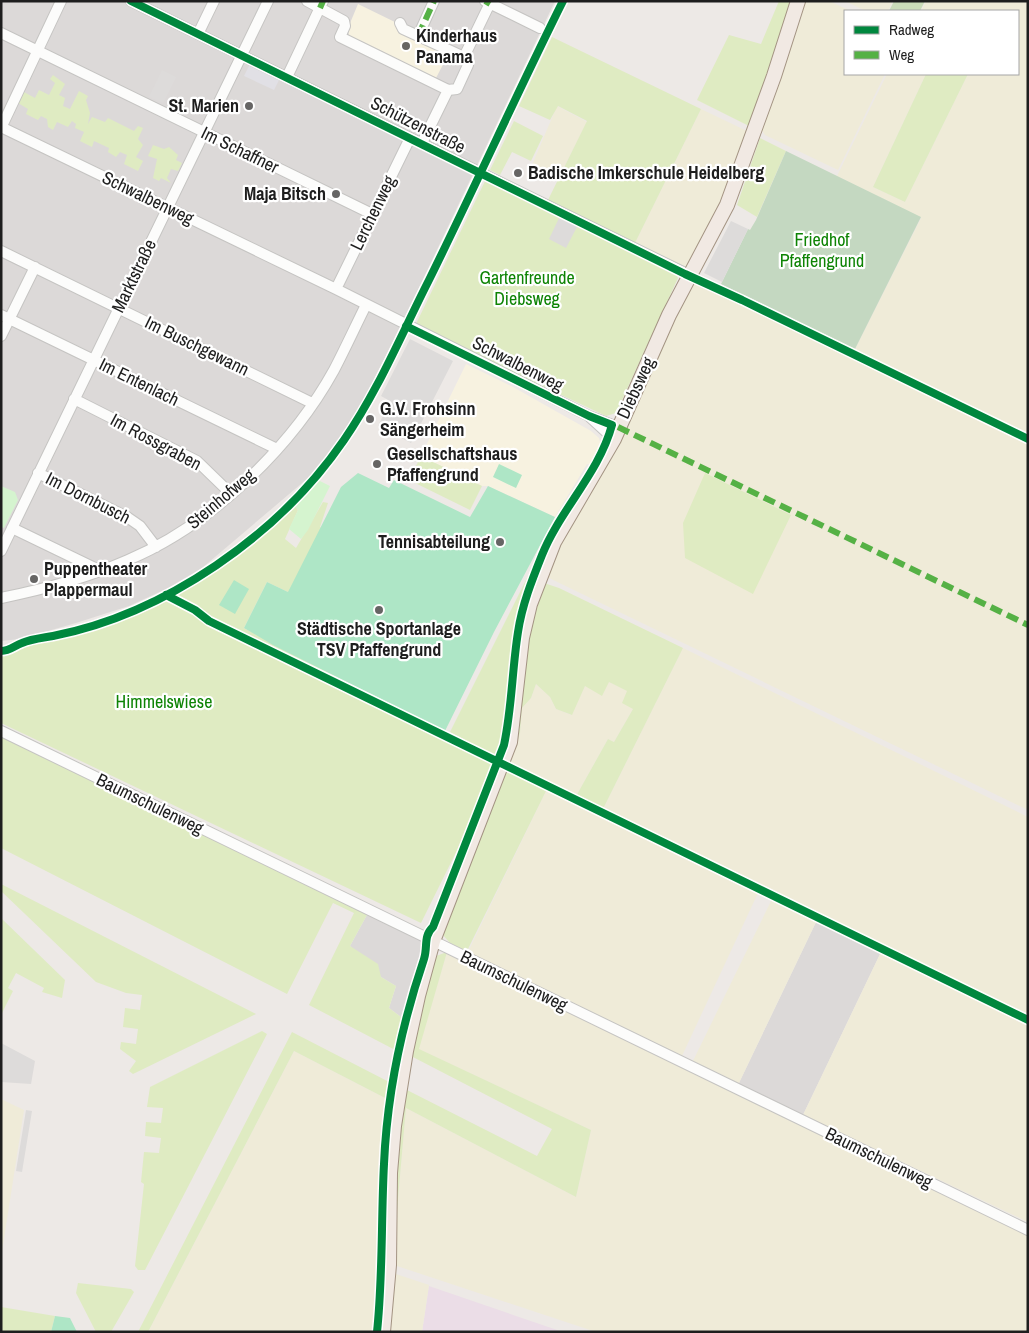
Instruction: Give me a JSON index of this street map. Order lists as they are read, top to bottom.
{
  "streets": {
    "main road": ["Diebsweg"],
    "street": [
      "Schützenstraße",
      "Im Schaffner",
      "Schwalbenweg",
      "Lerchenweg",
      "Marktstraße",
      "Im Buschgewann",
      "Im Entenlach",
      "Im Rossgraben",
      "Im Dornbusch",
      "Steinhofweg",
      "Baumschulenweg"
    ]
  },
  "crossings": [
    ["Schützenstraße", "Lerchenweg"],
    ["Schützenstraße", "Marktstraße"],
    ["Schützenstraße", "Diebsweg"],
    ["Im Schaffner", "Lerchenweg"],
    ["Im Schaffner", "Marktstraße"],
    ["Schwalbenweg", "Lerchenweg"],
    ["Schwalbenweg", "Marktstraße"],
    ["Schwalbenweg", "Diebsweg"],
    ["Schwalbenweg", "Steinhofweg"],
    ["Marktstraße", "Im Buschgewann"],
    ["Marktstraße", "Im Entenlach"],
    ["Marktstraße", "Im Rossgraben"],
    ["Marktstraße", "Im Dornbusch"],
    ["Im Buschgewann", "Steinhofweg"],
    ["Im Entenlach", "Steinhofweg"],
    ["Diebsweg", "Baumschulenweg"],
    ["Im Rossgraben", "Steinhofweg"],
    ["Im Dornbusch", "Steinhofweg"]
  ],
  "parks": ["Friedhof Pfaffengrund", "Gartenfreunde Diebsweg", "Himmelswiese"],
  "places": [
    "Kinderhaus Panama",
    "St. Marien",
    "Badische Imkerschule Heidelberg",
    "Maja Bitsch",
    "G.V. Frohsinn Sängerheim",
    "Gesellschaftshaus Pfaffengrund",
    "Tennisabteilung",
    "Puppentheater Plappermaul",
    "Städtische Sportanlage TSV Pfaffengrund"
  ],
  "legend": ["Radweg", "Weg"]
}
